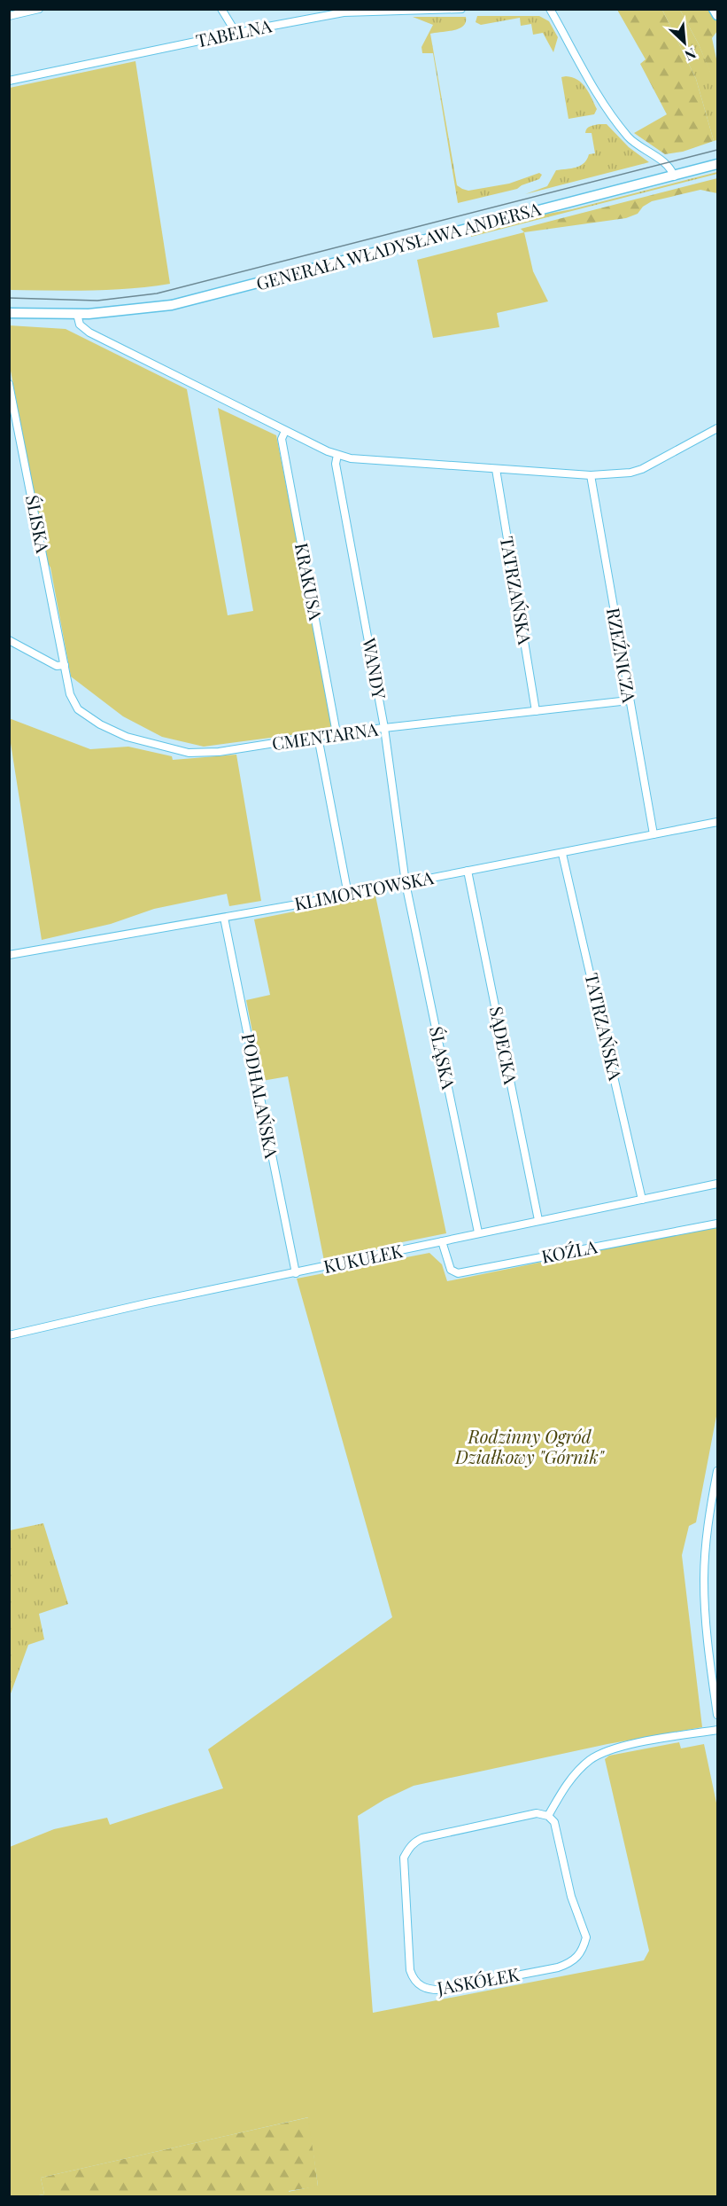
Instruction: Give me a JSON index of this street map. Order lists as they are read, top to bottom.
{
  "streets": {
    "main road": ["GENERAŁA WŁADYSŁAWA ANDERSA"],
    "street": [
      "TABELNA",
      "ŚLISKA",
      "KRAKUSA",
      "TATRZAŃSKA",
      "RZEŹNICZA",
      "WANDY",
      "CMENTARNA",
      "KLIMONTOWSKA",
      "SĄDECKA",
      "ŚLĄSKA",
      "PODHALAŃSKA",
      "KOŹLA",
      "KUKUŁEK",
      "JASKÓŁEK"
    ]
  },
  "crossings": [
    ["ŚLISKA", "CMENTARNA"],
    ["KRAKUSA", "CMENTARNA"],
    ["TATRZAŃSKA", "CMENTARNA"],
    ["TATRZAŃSKA", "KLIMONTOWSKA"],
    ["TATRZAŃSKA", "KUKUŁEK"],
    ["RZEŹNICZA", "CMENTARNA"],
    ["RZEŹNICZA", "KLIMONTOWSKA"],
    ["WANDY", "CMENTARNA"],
    ["WANDY", "KLIMONTOWSKA"],
    ["WANDY", "ŚLĄSKA"],
    ["KLIMONTOWSKA", "SĄDECKA"],
    ["KLIMONTOWSKA", "ŚLĄSKA"],
    ["KLIMONTOWSKA", "PODHALAŃSKA"],
    ["SĄDECKA", "KUKUŁEK"],
    ["ŚLĄSKA", "KUKUŁEK"],
    ["PODHALAŃSKA", "KUKUŁEK"],
    ["KOŹLA", "KUKUŁEK"]
  ],
  "parks": ["Rodzinny Ogród Działkowy \"Górnik\""],
  "north": "bottom right"
}
